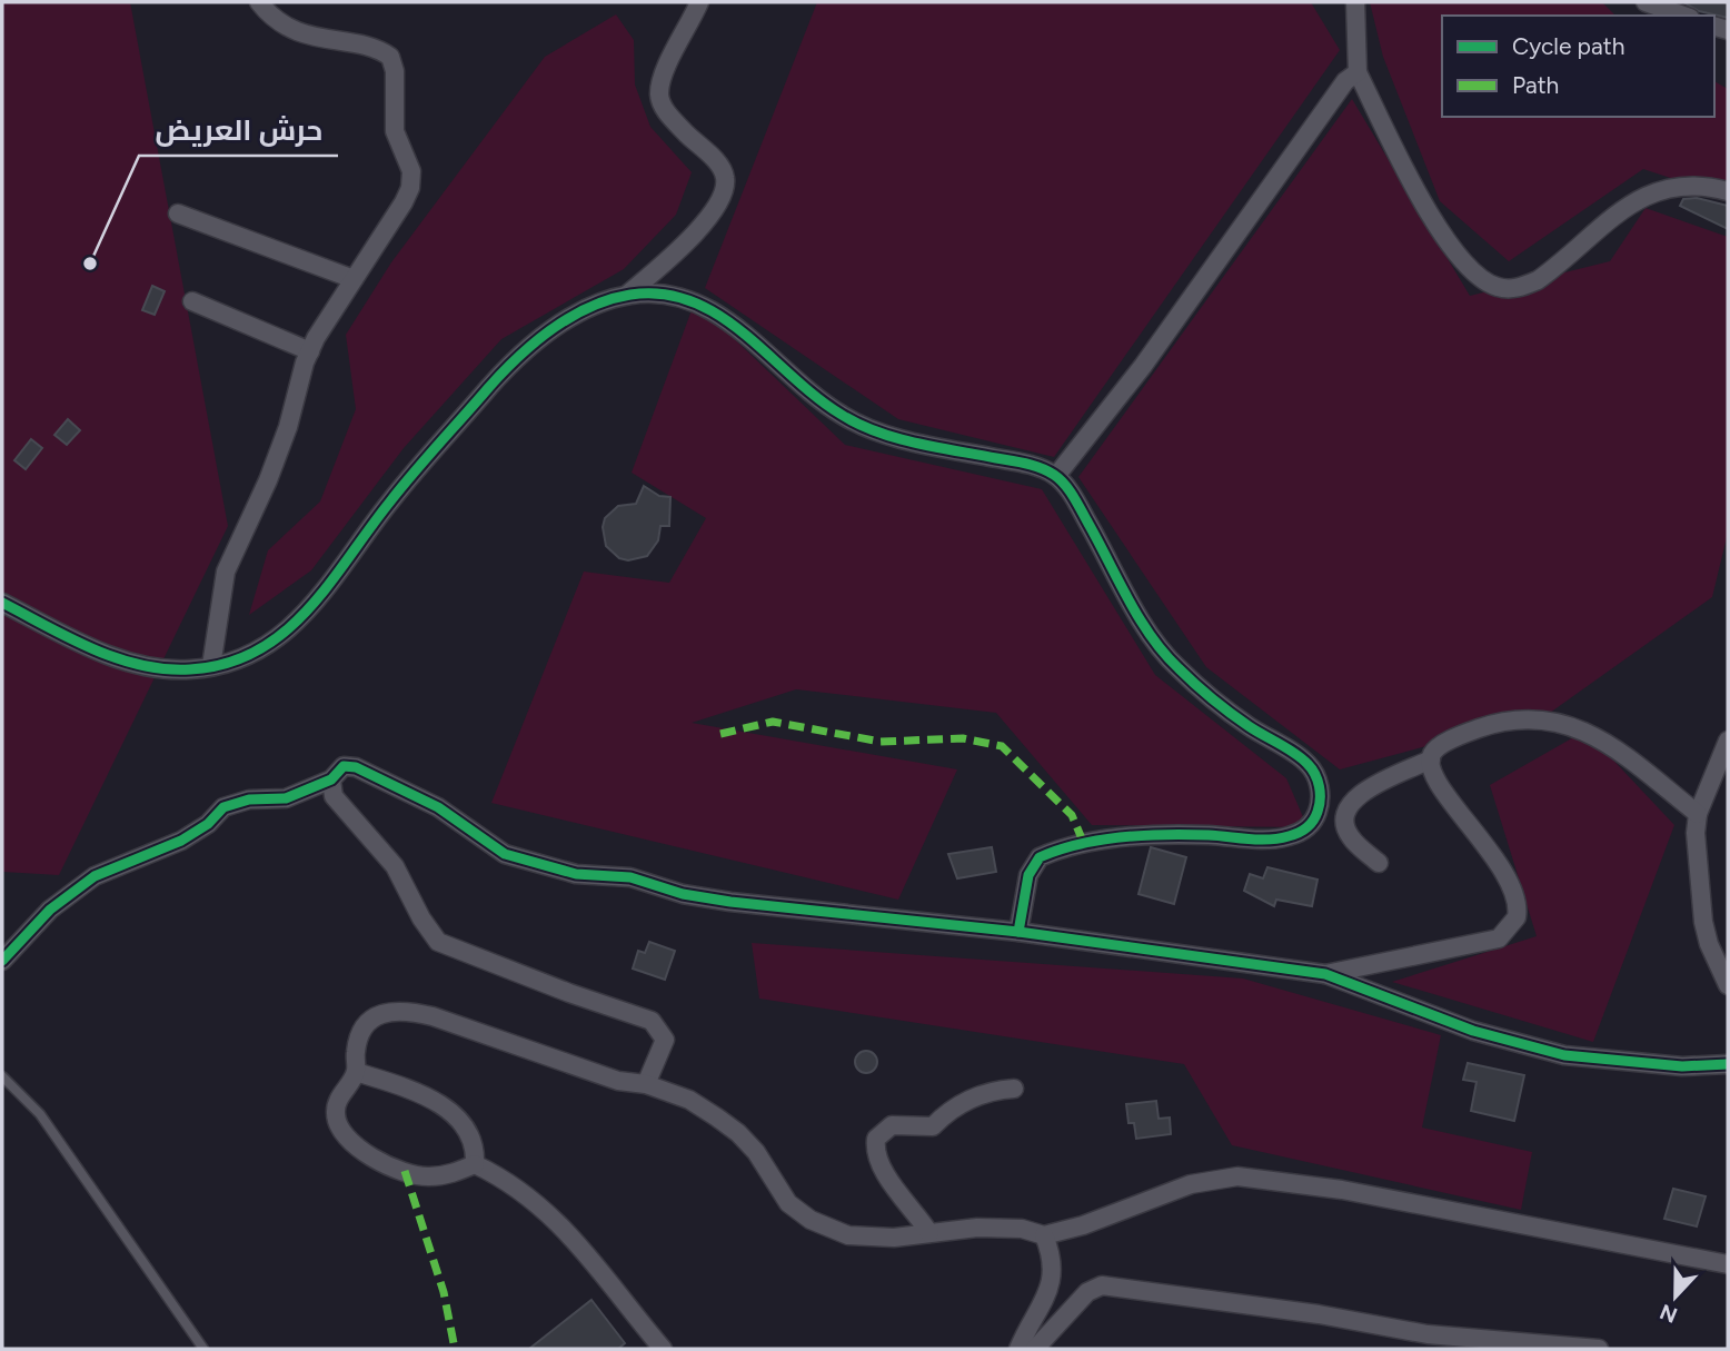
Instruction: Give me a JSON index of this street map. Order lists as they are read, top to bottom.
{
  "places": ["حرش العريض"],
  "legend": ["Cycle path", "Path"],
  "north": "bottom"
}
